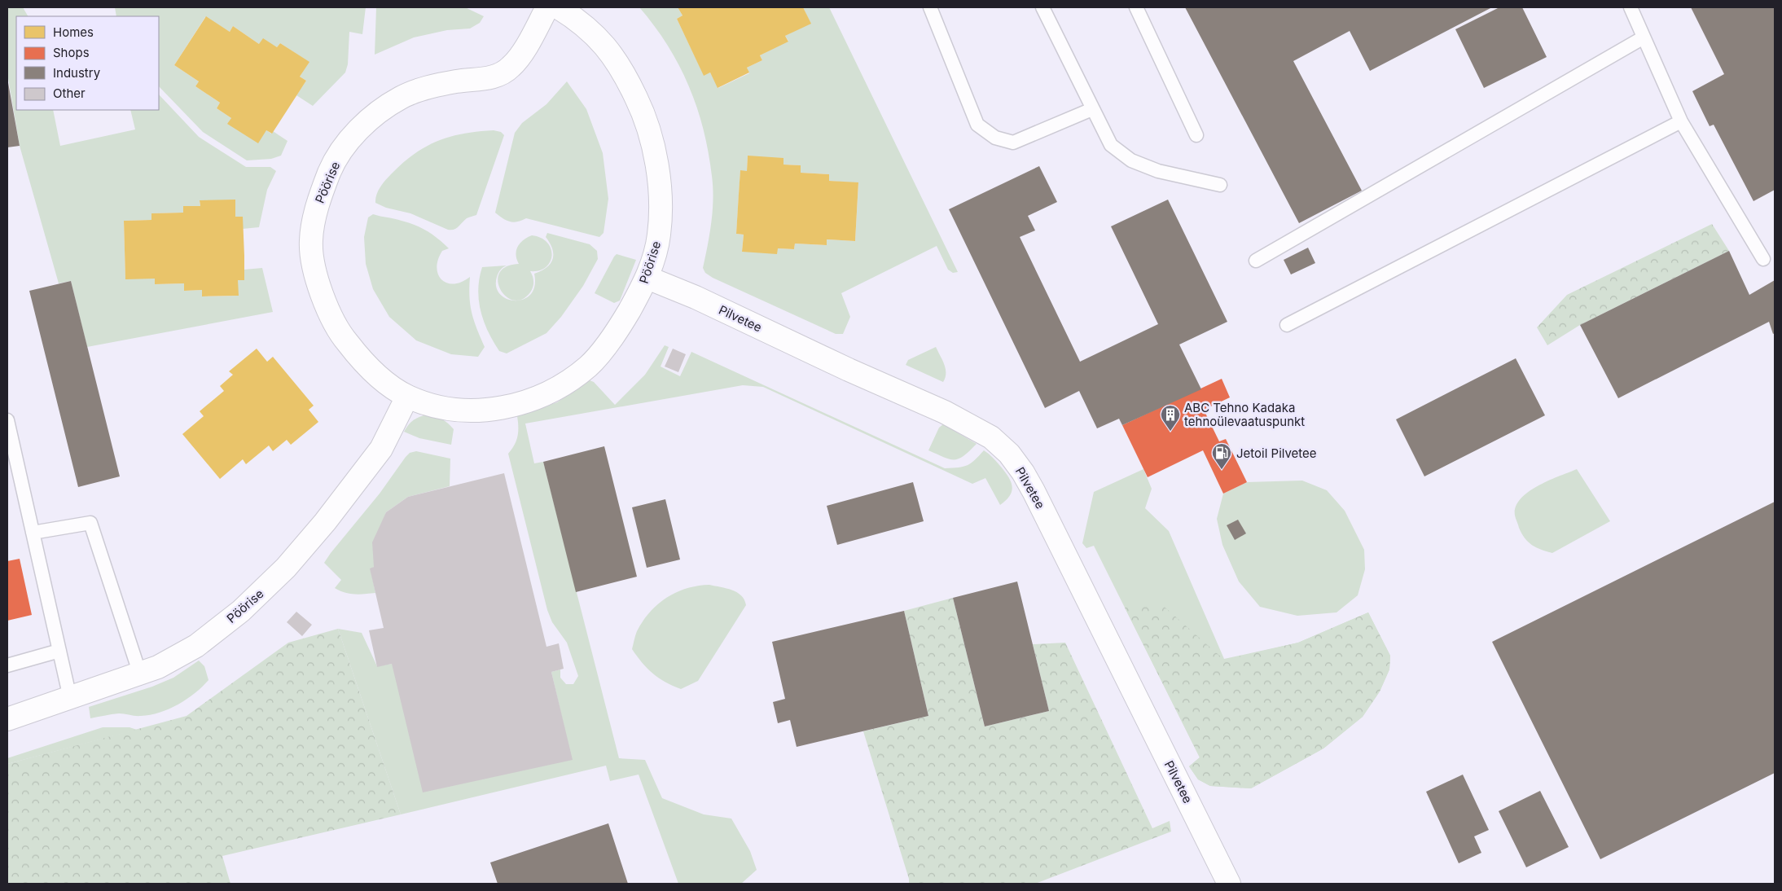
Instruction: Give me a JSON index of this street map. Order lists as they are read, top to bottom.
{
  "streets": {
    "street": ["Pöörise", "Pilvetee"]
  },
  "crossings": [
    ["Pöörise", "Pilvetee"]
  ],
  "places": {
    "building": ["ABC Tehno Kadaka tehnoülevaatuspunkt"],
    "fuel station": ["Jetoil Pilvetee"]
  },
  "legend": [
    "Homes",
    "Shops",
    "Industry",
    "Other"
  ]
}
